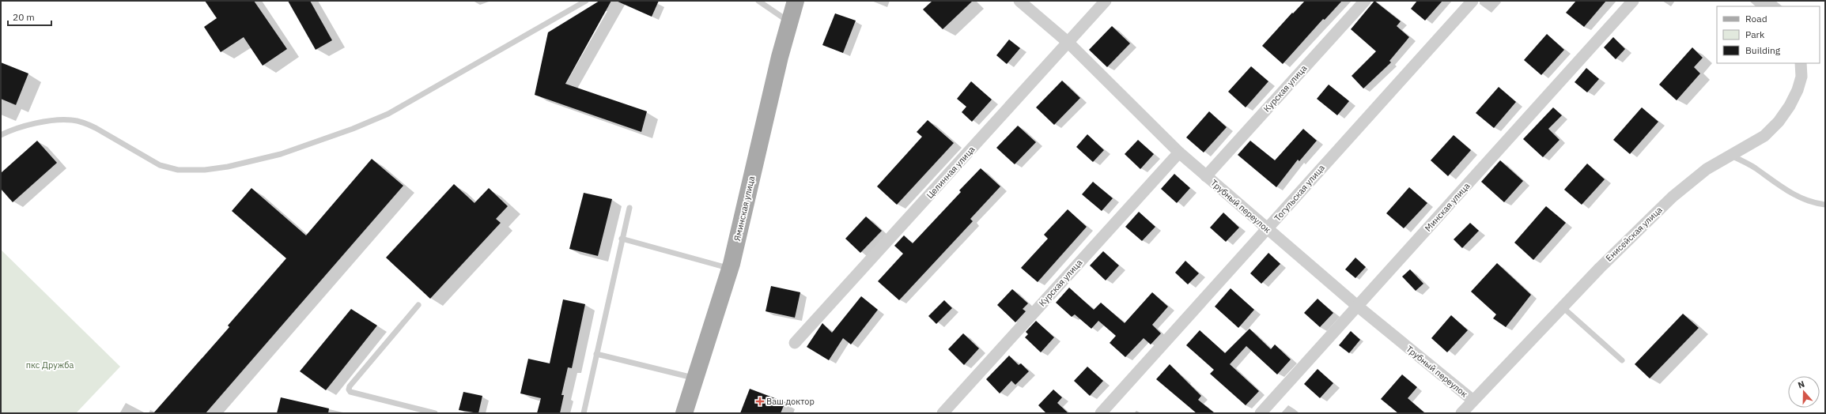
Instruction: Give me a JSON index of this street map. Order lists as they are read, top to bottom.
{
  "streets": {
    "main road": ["Яминская улица"],
    "street": [
      "Курская улица",
      "Целинная улица",
      "Тогульская улица",
      "Трубный переулок",
      "Минская улица",
      "Енисейская улица"
    ]
  },
  "crossings": [
    ["Курская улица", "Трубный переулок"],
    ["Целинная улица", "Трубный переулок"],
    ["Тогульская улица", "Трубный переулок"],
    ["Трубный переулок", "Минская улица"],
    ["Трубный переулок", "Енисейская улица"]
  ],
  "parks": ["пкс Дружба"],
  "places": {
    "health": ["Ваш доктор"]
  },
  "legend": ["Road", "Park", "Building"],
  "scale_bar": "20 m",
  "north": "top"
}
